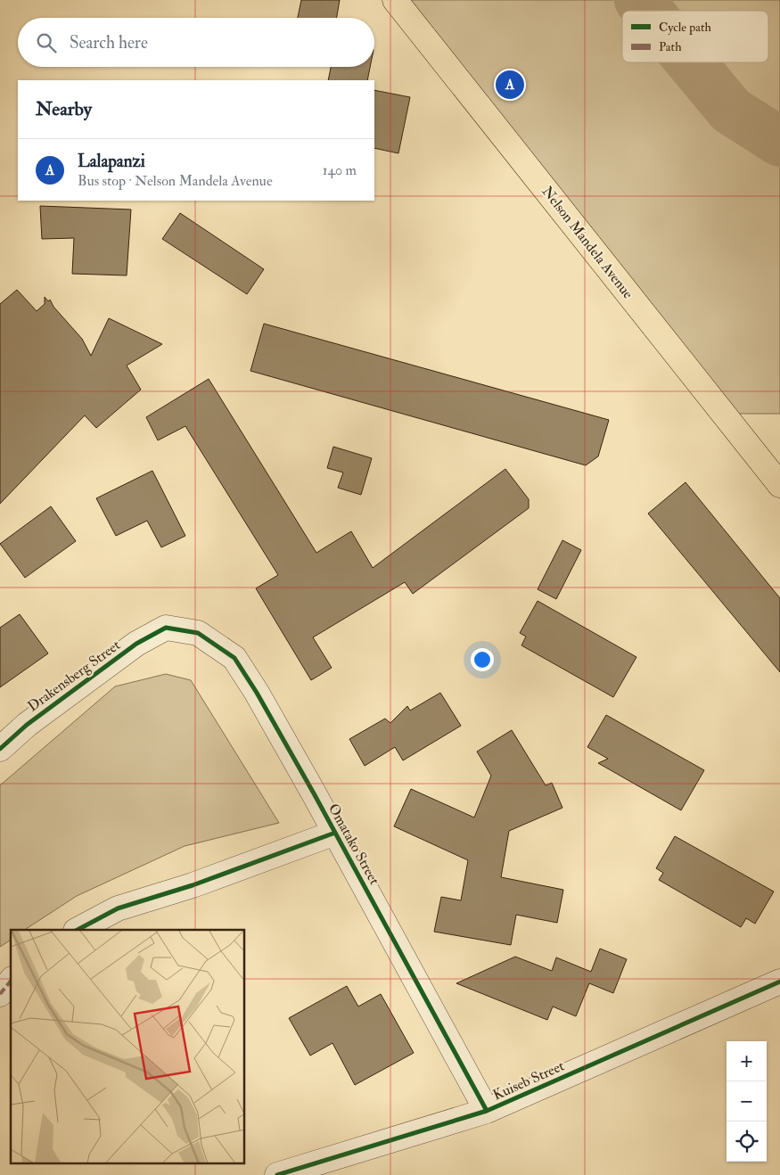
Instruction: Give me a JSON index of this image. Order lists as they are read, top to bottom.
{
  "streets": {
    "main road": ["Nelson Mandela Avenue"],
    "street": ["Drakensberg Street", "Omatako Street", "Kuiseb Street"]
  },
  "crossings": [
    ["Drakensberg Street", "Omatako Street"],
    ["Omatako Street", "Kuiseb Street"]
  ],
  "legend": ["Cycle path", "Path"],
  "page": {
    "search": "Search here",
    "pins": "A",
    "heading": "Nearby",
    "list": [
      {
        "mark": "A",
        "name": "Lalapanzi",
        "note": "Bus stop · Nelson Mandela Avenue",
        "value": "140 m"
      }
    ],
    "map_buttons": ["+", "−"]
  }
}
